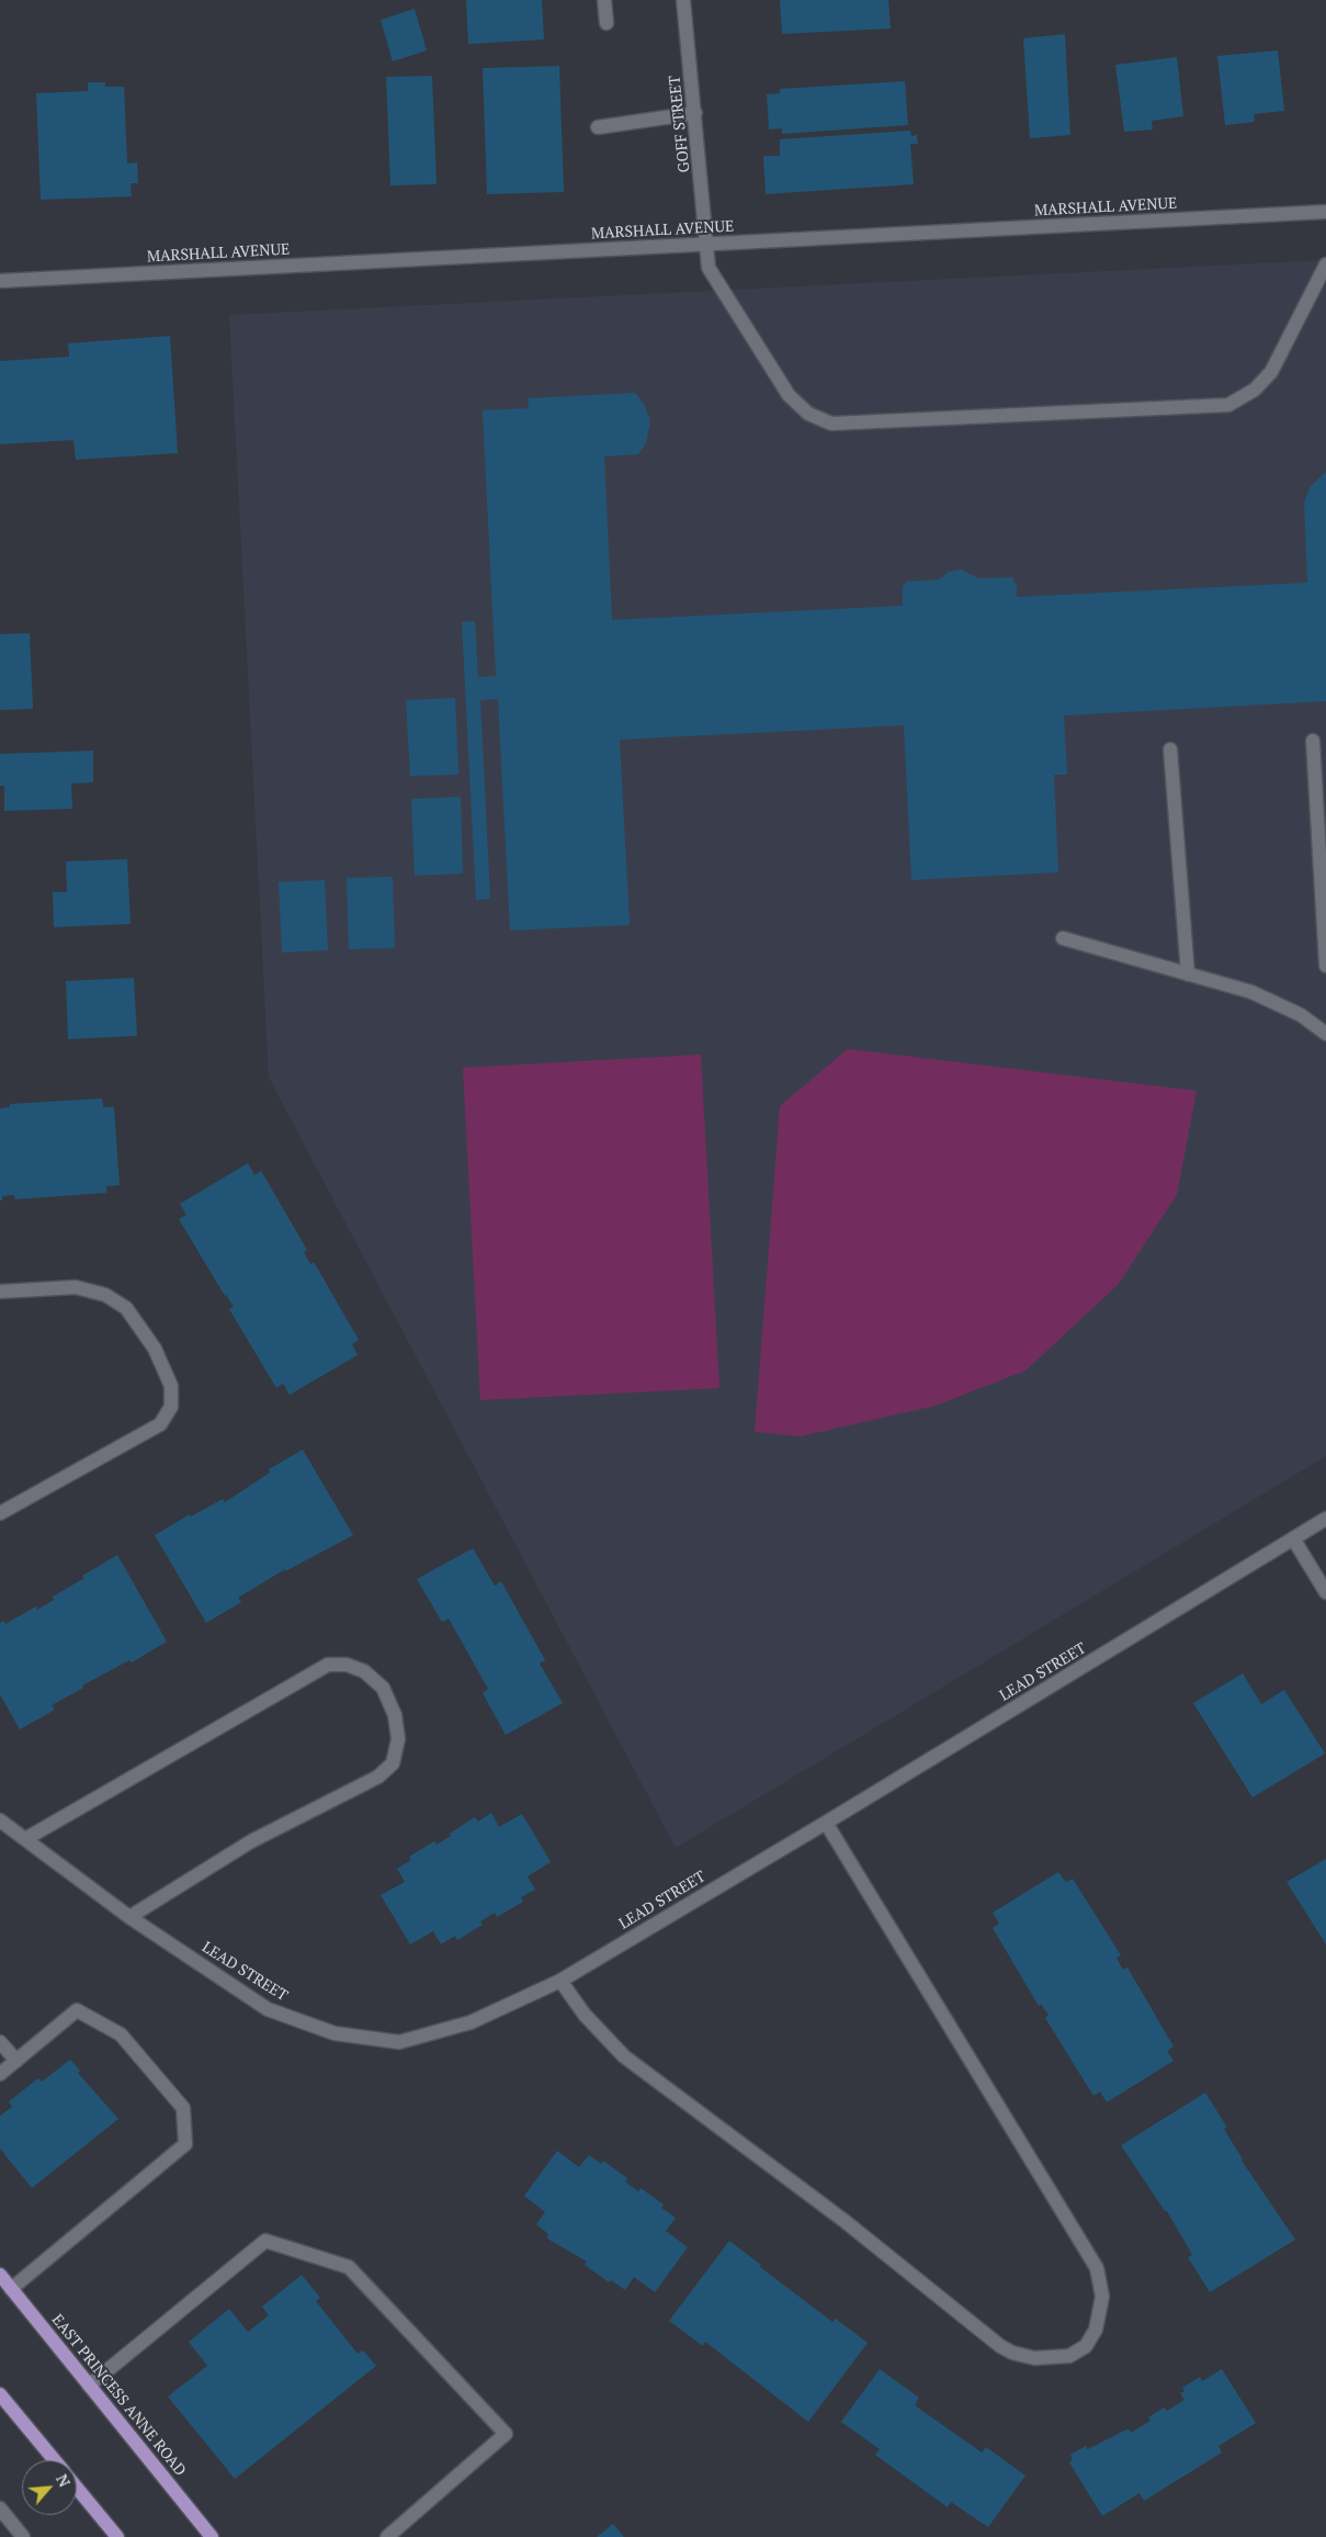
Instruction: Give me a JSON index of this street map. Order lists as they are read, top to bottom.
{
  "streets": {
    "main road": ["EAST PRINCESS ANNE ROAD"],
    "street": ["GOFF STREET", "MARSHALL AVENUE", "LEAD STREET"]
  },
  "crossings": [
    ["GOFF STREET", "MARSHALL AVENUE"]
  ],
  "north": "top right"
}
